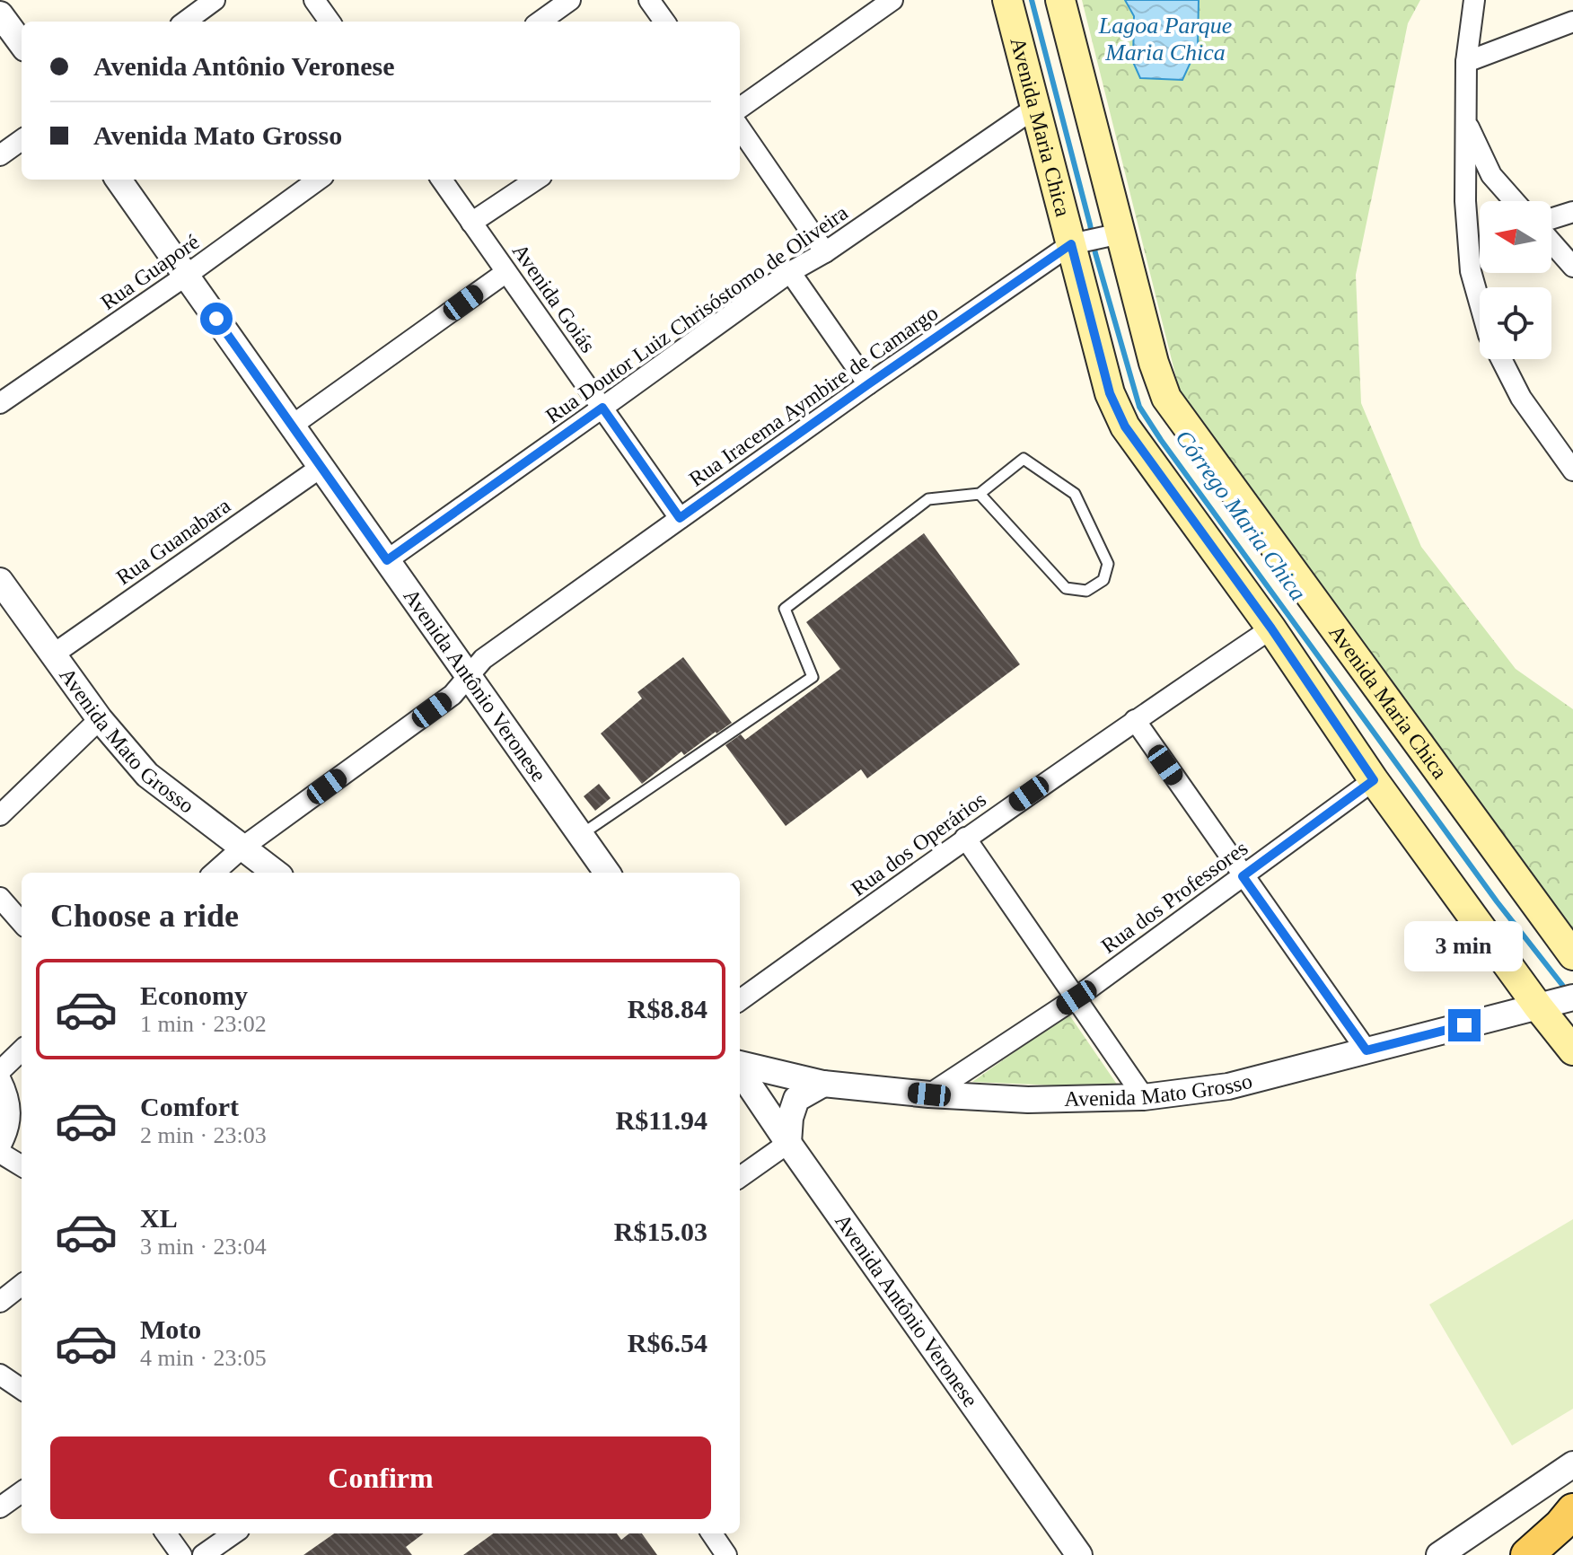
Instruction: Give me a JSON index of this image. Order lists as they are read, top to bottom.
{
  "streets": {
    "main road": ["Avenida Maria Chica"],
    "street": [
      "Rua Guaporé",
      "Avenida Goiás",
      "Rua Doutor Luiz Chrisóstomo de Oliveira",
      "Rua Iracema Aymbire de Camargo",
      "Rua Guanabara",
      "Avenida Antônio Veronese",
      "Avenida Mato Grosso",
      "Rua dos Operários",
      "Rua dos Professores"
    ]
  },
  "crossings": [
    ["Avenida Maria Chica", "Rua Doutor Luiz Chrisóstomo de Oliveira"],
    ["Avenida Maria Chica", "Rua Iracema Aymbire de Camargo"],
    ["Avenida Maria Chica", "Avenida Mato Grosso"],
    ["Avenida Maria Chica", "Rua dos Operários"],
    ["Avenida Maria Chica", "Rua dos Professores"],
    ["Rua Guaporé", "Avenida Antônio Veronese"],
    ["Avenida Goiás", "Rua Doutor Luiz Chrisóstomo de Oliveira"],
    ["Avenida Goiás", "Rua Iracema Aymbire de Camargo"],
    ["Rua Doutor Luiz Chrisóstomo de Oliveira", "Avenida Antônio Veronese"],
    ["Rua Iracema Aymbire de Camargo", "Avenida Antônio Veronese"],
    ["Rua Iracema Aymbire de Camargo", "Avenida Mato Grosso"],
    ["Rua Guanabara", "Avenida Antônio Veronese"],
    ["Rua Guanabara", "Avenida Mato Grosso"],
    ["Avenida Mato Grosso", "Rua dos Professores"]
  ],
  "water": ["Lagoa Parque Maria Chica", "Córrego Maria Chica"],
  "north": "left",
  "page": {
    "banner": ["Avenida Antônio Veronese", "Avenida Mato Grosso"],
    "heading": "Choose a ride",
    "bubble": "3 min",
    "list": [
      {
        "name": "Economy",
        "note": "1 min · 23:02",
        "value": "R$8.84"
      },
      {
        "name": "Comfort",
        "note": "2 min · 23:03",
        "value": "R$11.94"
      },
      {
        "name": "XL",
        "note": "3 min · 23:04",
        "value": "R$15.03"
      },
      {
        "name": "Moto",
        "note": "4 min · 23:05",
        "value": "R$6.54"
      }
    ],
    "buttons": "Confirm"
  }
}
